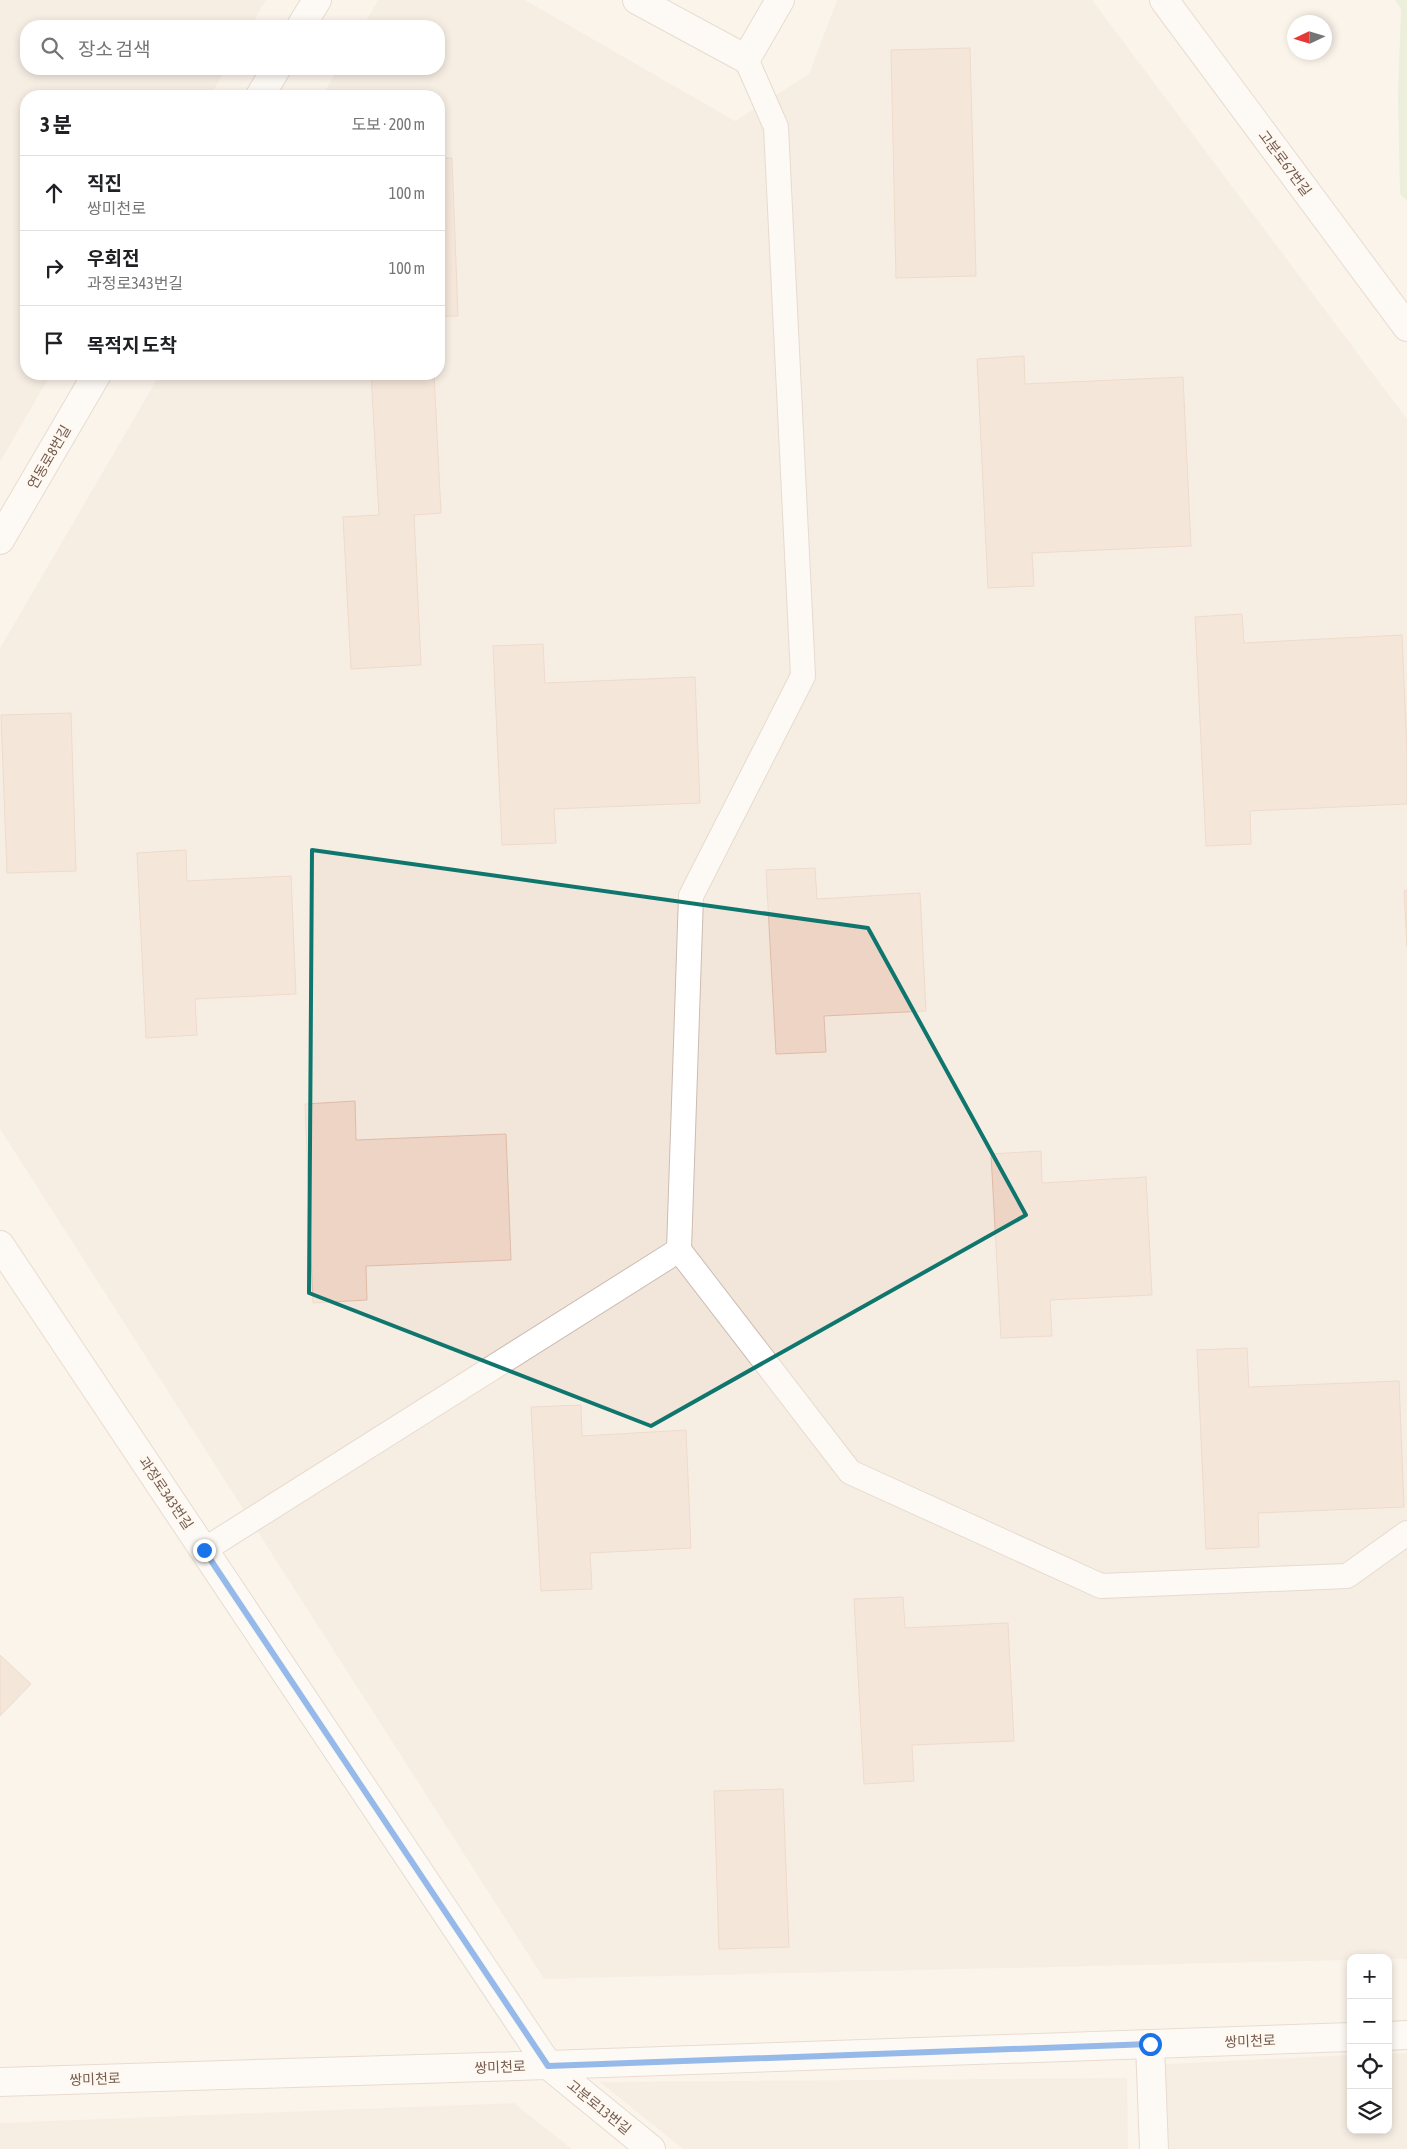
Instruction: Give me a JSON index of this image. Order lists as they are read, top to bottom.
{
  "streets": {
    "street": [
      "고분로67번길",
      "연동로8번길",
      "과정로343번길",
      "쌍미천로",
      "고분로13번길"
    ]
  },
  "crossings": [
    ["과정로343번길", "쌍미천로"],
    ["과정로343번길", "고분로13번길"],
    ["쌍미천로", "고분로13번길"]
  ],
  "north": "left",
  "page": {
    "search": "장소 검색",
    "heading": ["3 분", "도보 · 200 m"],
    "list": [
      ["직진", "쌍미천로", "100 m"],
      ["우회전", "과정로343번길", "100 m"],
      "목적지 도착"
    ],
    "map_buttons": ["+", "−"]
  }
}
